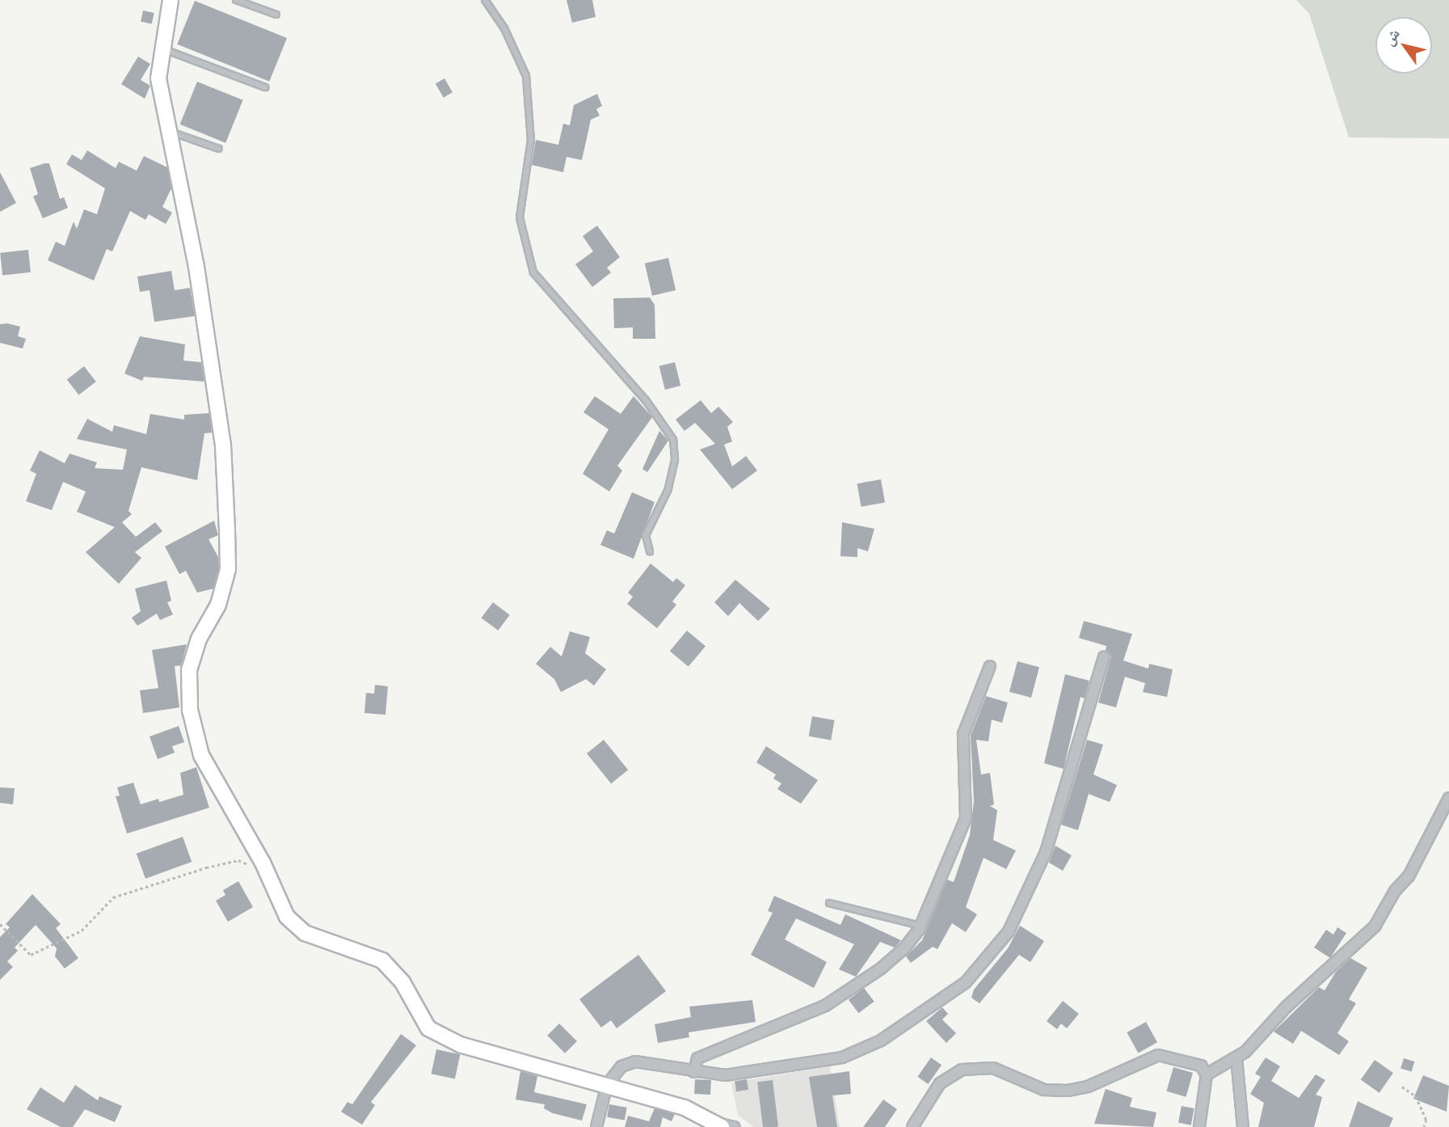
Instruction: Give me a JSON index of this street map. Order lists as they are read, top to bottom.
{
  "north": "top left"
}
